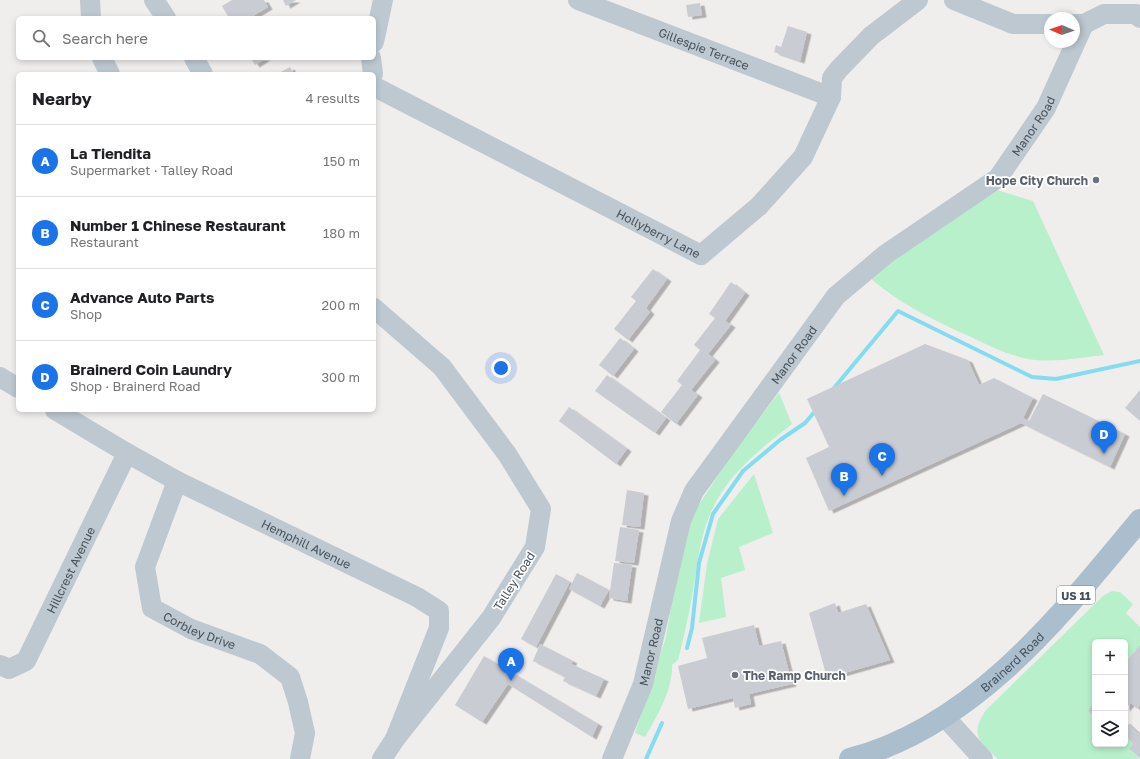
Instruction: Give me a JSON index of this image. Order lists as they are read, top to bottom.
{
  "streets": {
    "main road": ["US 11", "Brainerd Road"],
    "street": [
      "Gillespie Terrace",
      "Manor Road",
      "Hollyberry Lane",
      "Hemphill Avenue",
      "Hillcrest Avenue",
      "Talley Road",
      "Corbley Drive"
    ]
  },
  "crossings": [
    ["Gillespie Terrace", "Hollyberry Lane"],
    ["Hemphill Avenue", "Hillcrest Avenue"],
    ["Hemphill Avenue", "Talley Road"],
    ["Hemphill Avenue", "Corbley Drive"]
  ],
  "places": ["Hope City Church", "The Ramp Church"],
  "north": "left",
  "page": {
    "search": "Search here",
    "heading": ["Nearby", "4 results"],
    "list": [
      {
        "mark": "A",
        "name": "La Tiendita",
        "note": "Supermarket · Talley Road",
        "value": "150 m"
      },
      {
        "mark": "B",
        "name": "Number 1 Chinese Restaurant",
        "note": "Restaurant",
        "value": "180 m"
      },
      {
        "mark": "C",
        "name": "Advance Auto Parts",
        "note": "Shop",
        "value": "200 m"
      },
      {
        "mark": "D",
        "name": "Brainerd Coin Laundry",
        "note": "Shop · Brainerd Road",
        "value": "300 m"
      }
    ],
    "pins": [
      "D",
      "C",
      "B",
      "A"
    ],
    "map_buttons": ["+", "−"]
  }
}
